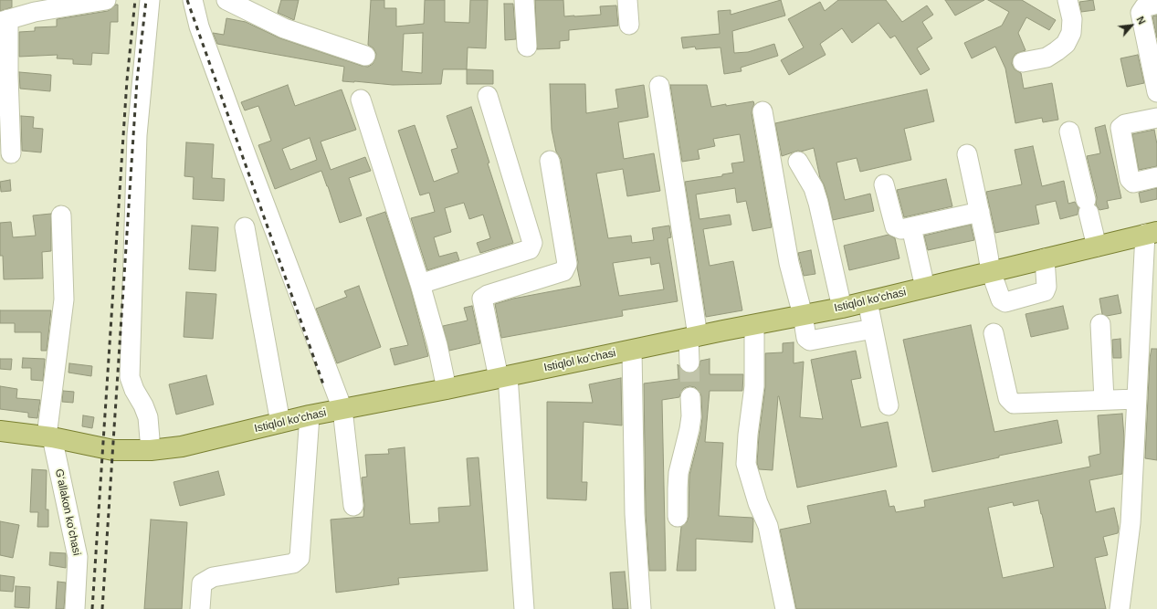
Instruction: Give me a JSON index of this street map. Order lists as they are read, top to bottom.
{
  "streets": {
    "main road": ["Istiqlol ko'chasi"],
    "street": ["Gʻallakon koʻchasi"]
  },
  "crossings": [
    ["Istiqlol ko'chasi", "Gʻallakon koʻchasi"]
  ],
  "north": "top right"
}
